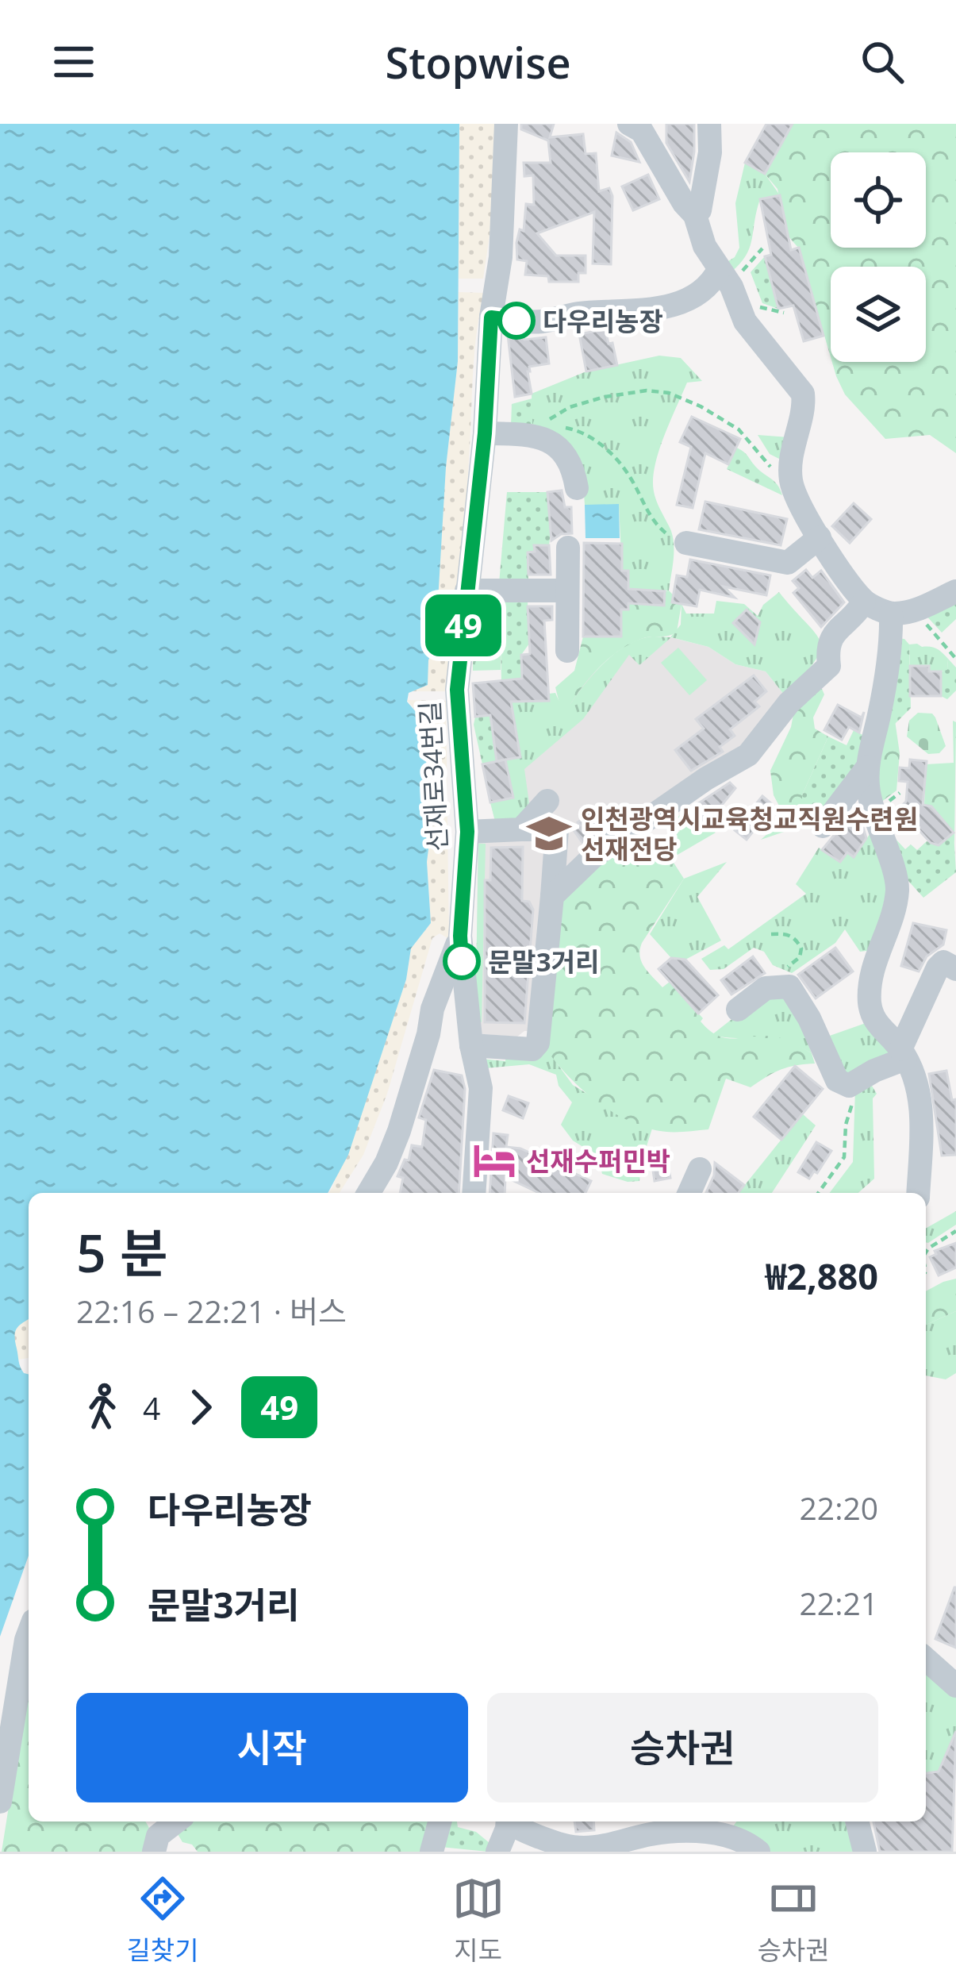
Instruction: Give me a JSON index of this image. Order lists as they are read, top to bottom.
{
  "streets": {
    "street": ["선재로34번길"]
  },
  "places": {
    "other": ["다우리농장", "문말3거리"],
    "school or university": ["인천광역시교육청교직원수련원 선재전당"],
    "hotel": ["선재수퍼민박"]
  },
  "lines": ["bus line 49"],
  "page": {
    "header": "Stopwise",
    "on_map": "49",
    "heading": ["5 분", "22:16 – 22:21 · 버스", "₩2,880"],
    "legs": ["4", "49"],
    "list": [
      {
        "name": "다우리농장",
        "value": "22:20"
      },
      {
        "name": "문말3거리",
        "value": "22:21"
      }
    ],
    "buttons": ["시작", "승차권"],
    "tabs": ["길찾기", "지도", "승차권"]
  }
}
